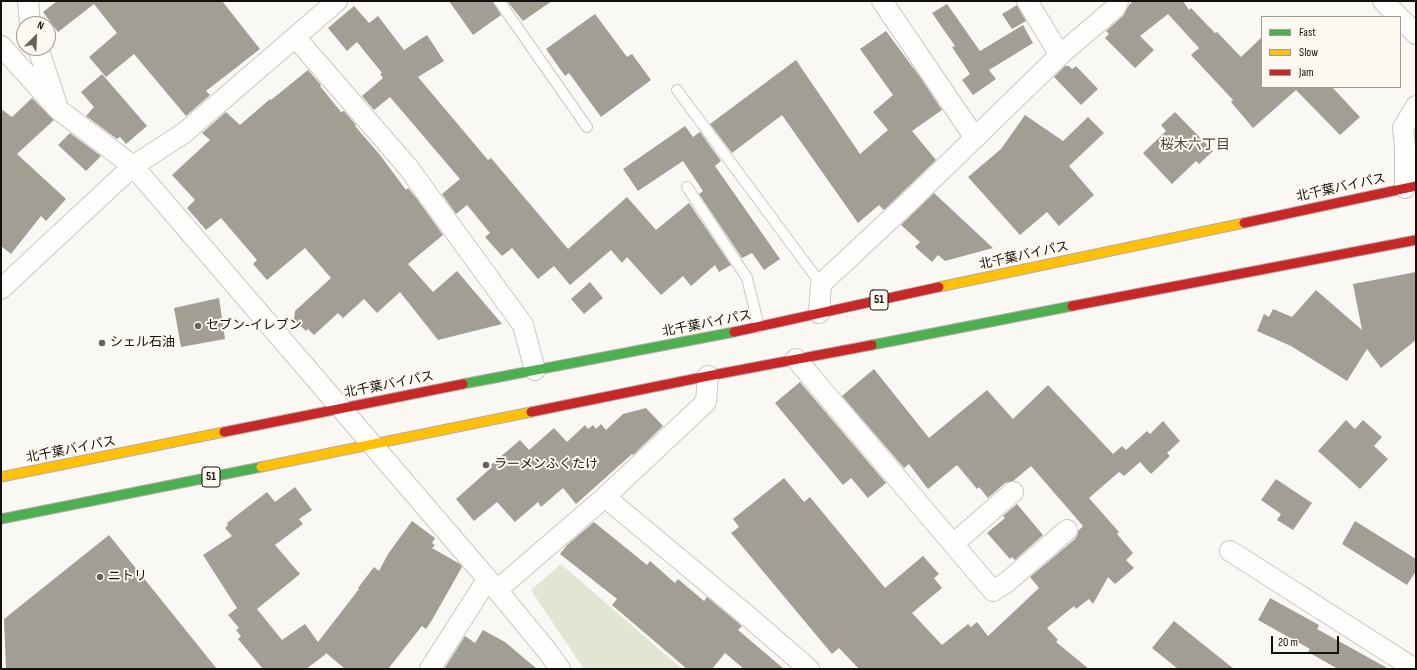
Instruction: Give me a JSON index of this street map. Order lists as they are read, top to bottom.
{
  "streets": {
    "highway": ["北千葉バイパス", "51"]
  },
  "districts": ["桜木六丁目"],
  "places": [
    "セブン-イレブン",
    "シェル石油",
    "ラーメンふくたけ",
    "ニトリ"
  ],
  "legend": ["Fast", "Slow", "Jam"],
  "scale_bar": "20 m",
  "north": "top right"
}
